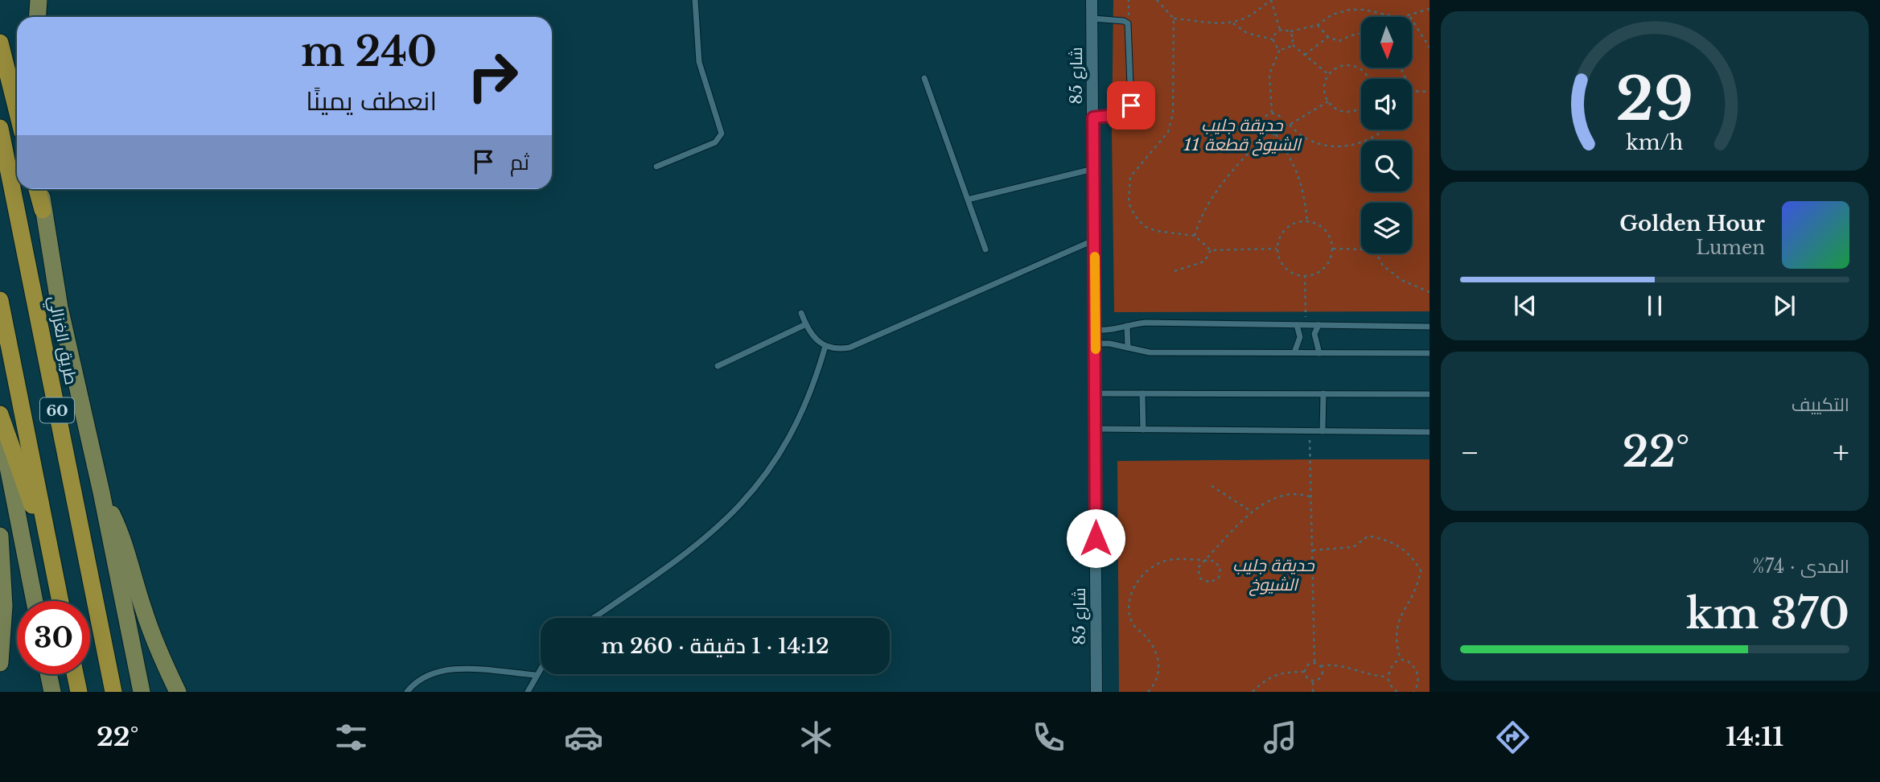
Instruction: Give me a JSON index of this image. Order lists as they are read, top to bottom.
{
  "streets": {
    "highway": ["طريق الغزالي", "60"],
    "street": ["شارع 85"]
  },
  "parks": ["حديقة جليب الشيوخ قطعة 11", "حديقة جليب الشيوخ"],
  "north": "bottom",
  "page": {
    "turn": ["240 m", "انعطف يمينًا"],
    "then": "ثم",
    "song": ["Golden Hour", "Lumen"],
    "tile": [
      "التكييف",
      ["المدى · 74%", "370 km"]
    ],
    "heat": ["−", "22°", "+"],
    "limit": "30",
    "trip": "14:12 · 1 دقيقة · 260 m",
    "tabs": ["14:11", "22°"],
    "gauge": ["29", "km/h"]
  }
}
